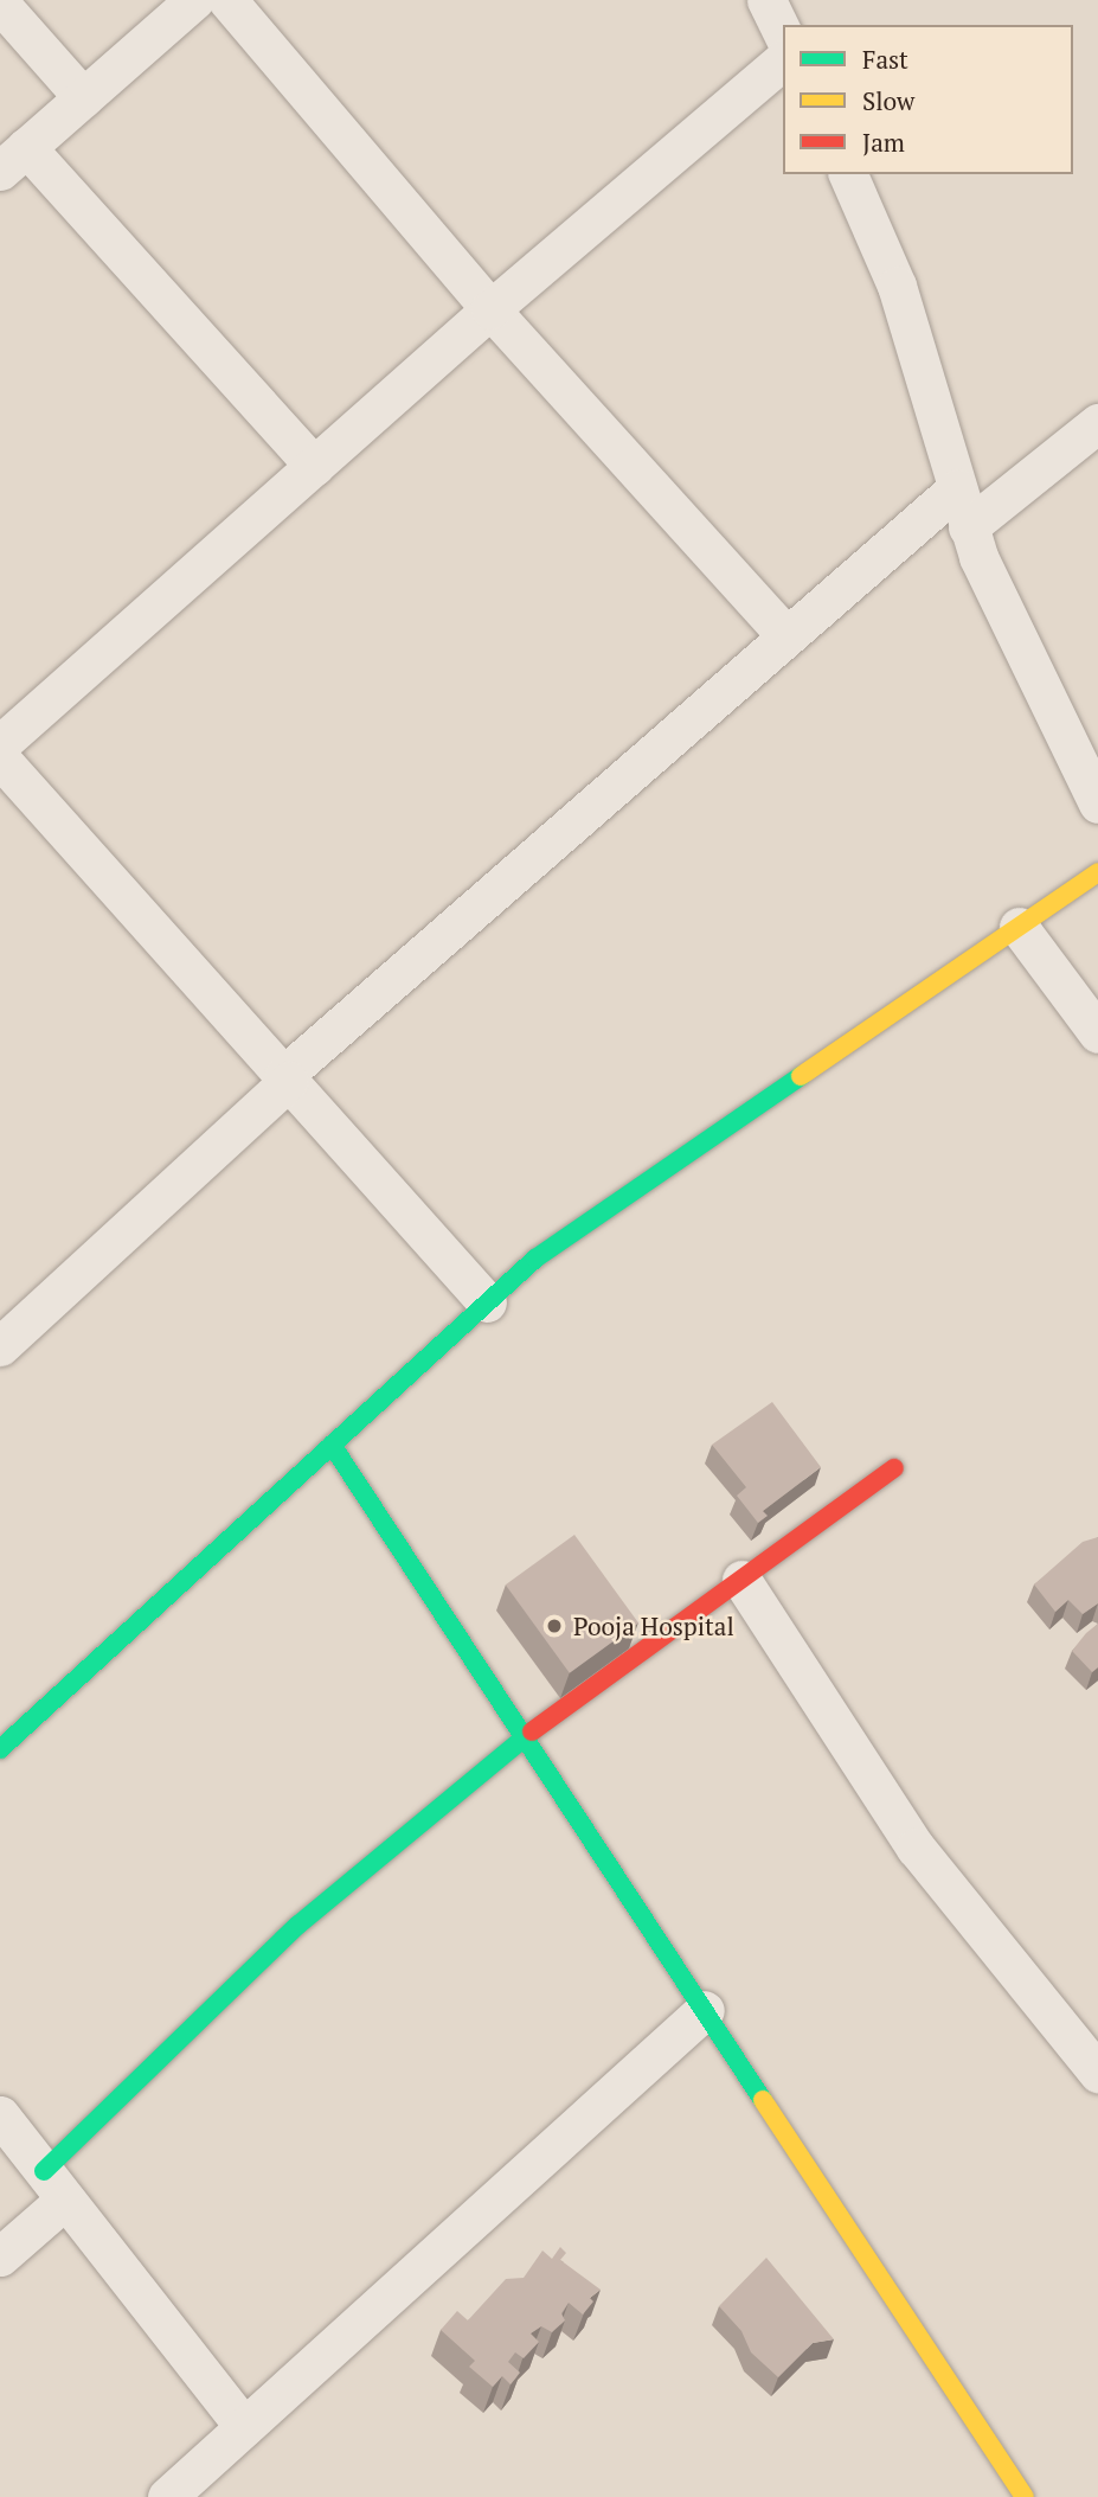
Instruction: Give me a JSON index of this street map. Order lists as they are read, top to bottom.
{
  "places": ["Pooja Hospital"],
  "legend": ["Fast", "Slow", "Jam"]
}
